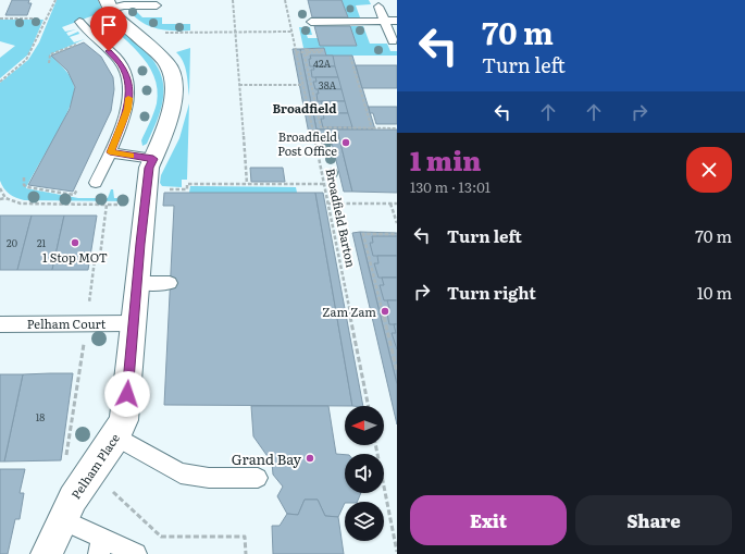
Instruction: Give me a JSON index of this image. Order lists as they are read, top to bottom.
{
  "streets": {
    "street": ["Pelham Place"],
    "lane": ["Pelham Court"],
    "path": ["Broadfield Barton"]
  },
  "crossings": [
    ["Pelham Court", "Pelham Place"]
  ],
  "districts": ["Broadfield"],
  "places": [
    "Broadfield Post Office",
    "1 Stop MOT",
    "Zam Zam",
    "Grand Bay"
  ],
  "house_numbers": [
    "42A",
    "38A",
    "20",
    "21",
    "18"
  ],
  "north": "left",
  "page": {
    "turn": ["70 m", "Turn left"],
    "heading": ["1 min", "130 m · 13:01"],
    "list": [
      {
        "name": "Turn left",
        "value": "70 m"
      },
      {
        "name": "Turn right",
        "value": "10 m"
      }
    ],
    "buttons": ["Exit", "Share"]
  }
}
